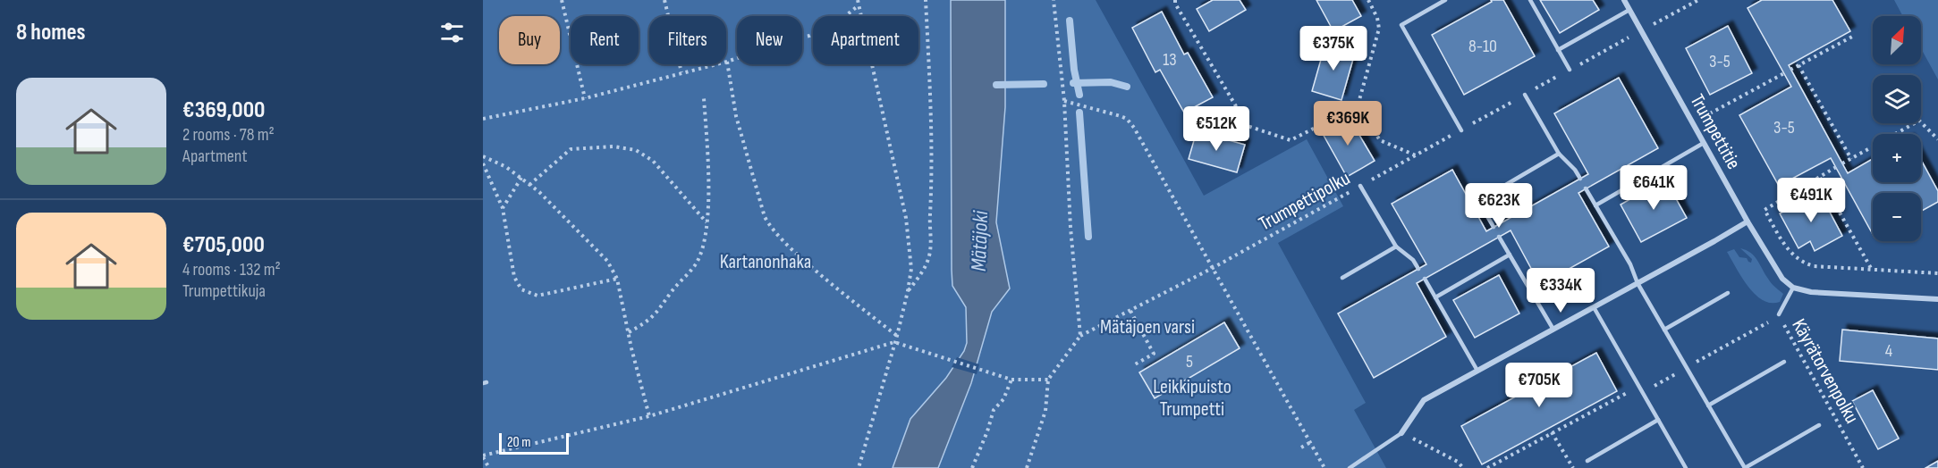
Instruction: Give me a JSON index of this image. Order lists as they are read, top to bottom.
{
  "streets": {
    "street": ["Trumpettitie"],
    "lane": ["Käyrätorvenpolku"],
    "path": ["Trumpettipolku"]
  },
  "crossings": [
    ["Trumpettitie", "Käyrätorvenpolku"]
  ],
  "water": ["Mätäjoki"],
  "parks": ["Kartanonhaka", "Mätäjoen varsi", "Leikkipuisto Trumpetti"],
  "house_numbers": [
    "8-10",
    "13",
    "3-5",
    "3-5",
    "4",
    "5"
  ],
  "scale_bar": "20 m",
  "north": "top right",
  "page": {
    "heading": "8 homes",
    "map_buttons": ["+", "−"],
    "chip": [
      "Buy",
      "Rent",
      "Filters",
      "New",
      "Apartment"
    ],
    "price": [
      "€375K",
      "€369K",
      "€512K",
      "€641K",
      "€491K",
      "€623K",
      "€334K",
      "€705K"
    ],
    "list": [
      {
        "name": "€369,000",
        "note": "2 rooms · 78 m² · Apartment"
      },
      {
        "name": "€705,000",
        "note": "4 rooms · 132 m² · Trumpettikuja"
      }
    ],
    "scale": "20 m"
  }
}
